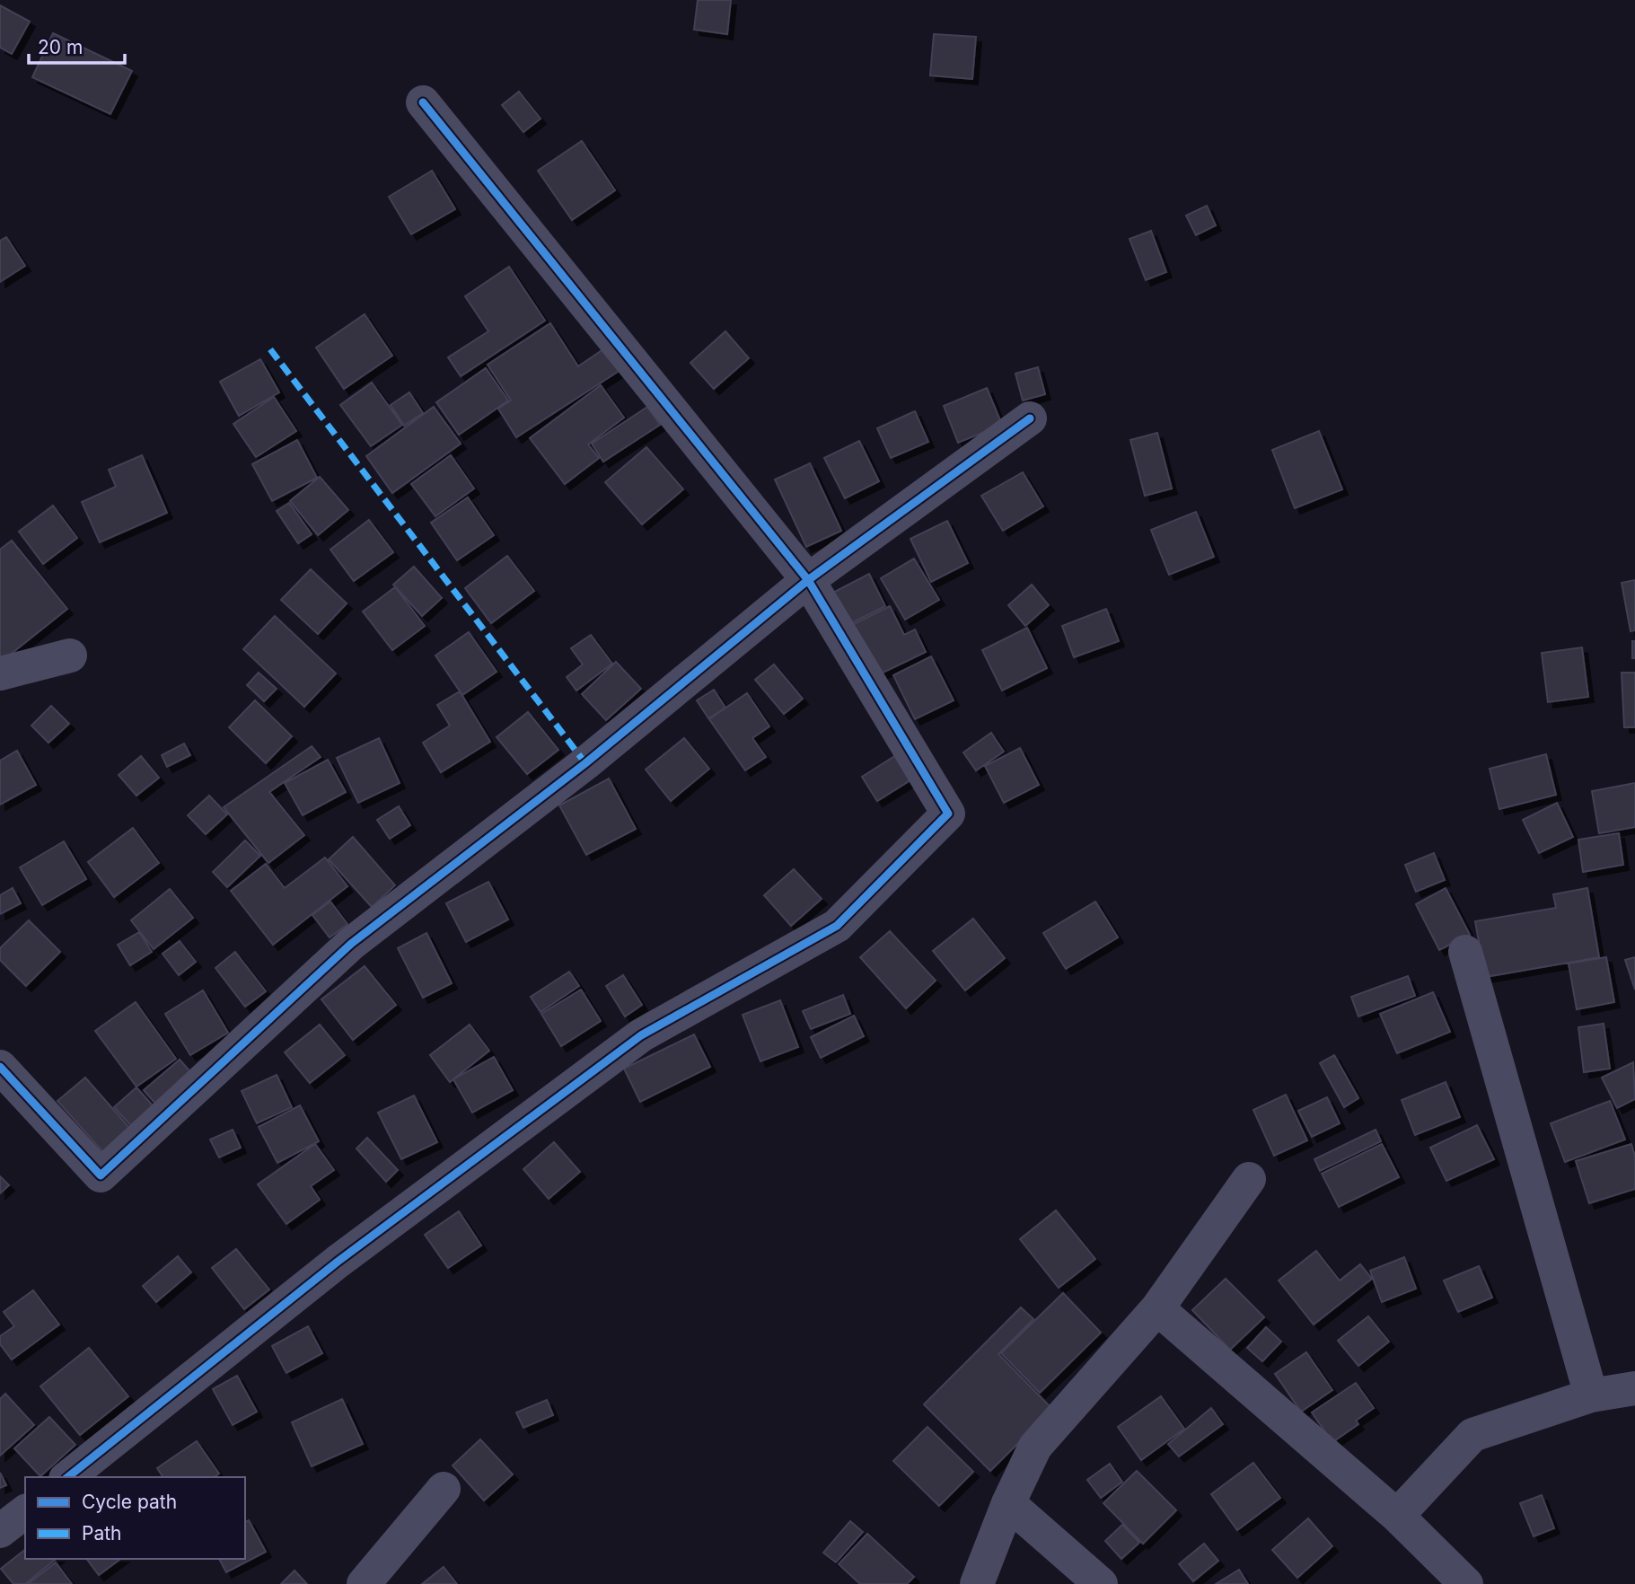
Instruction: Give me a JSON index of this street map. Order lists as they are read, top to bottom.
{
  "legend": ["Cycle path", "Path"],
  "scale_bar": "20 m"
}
